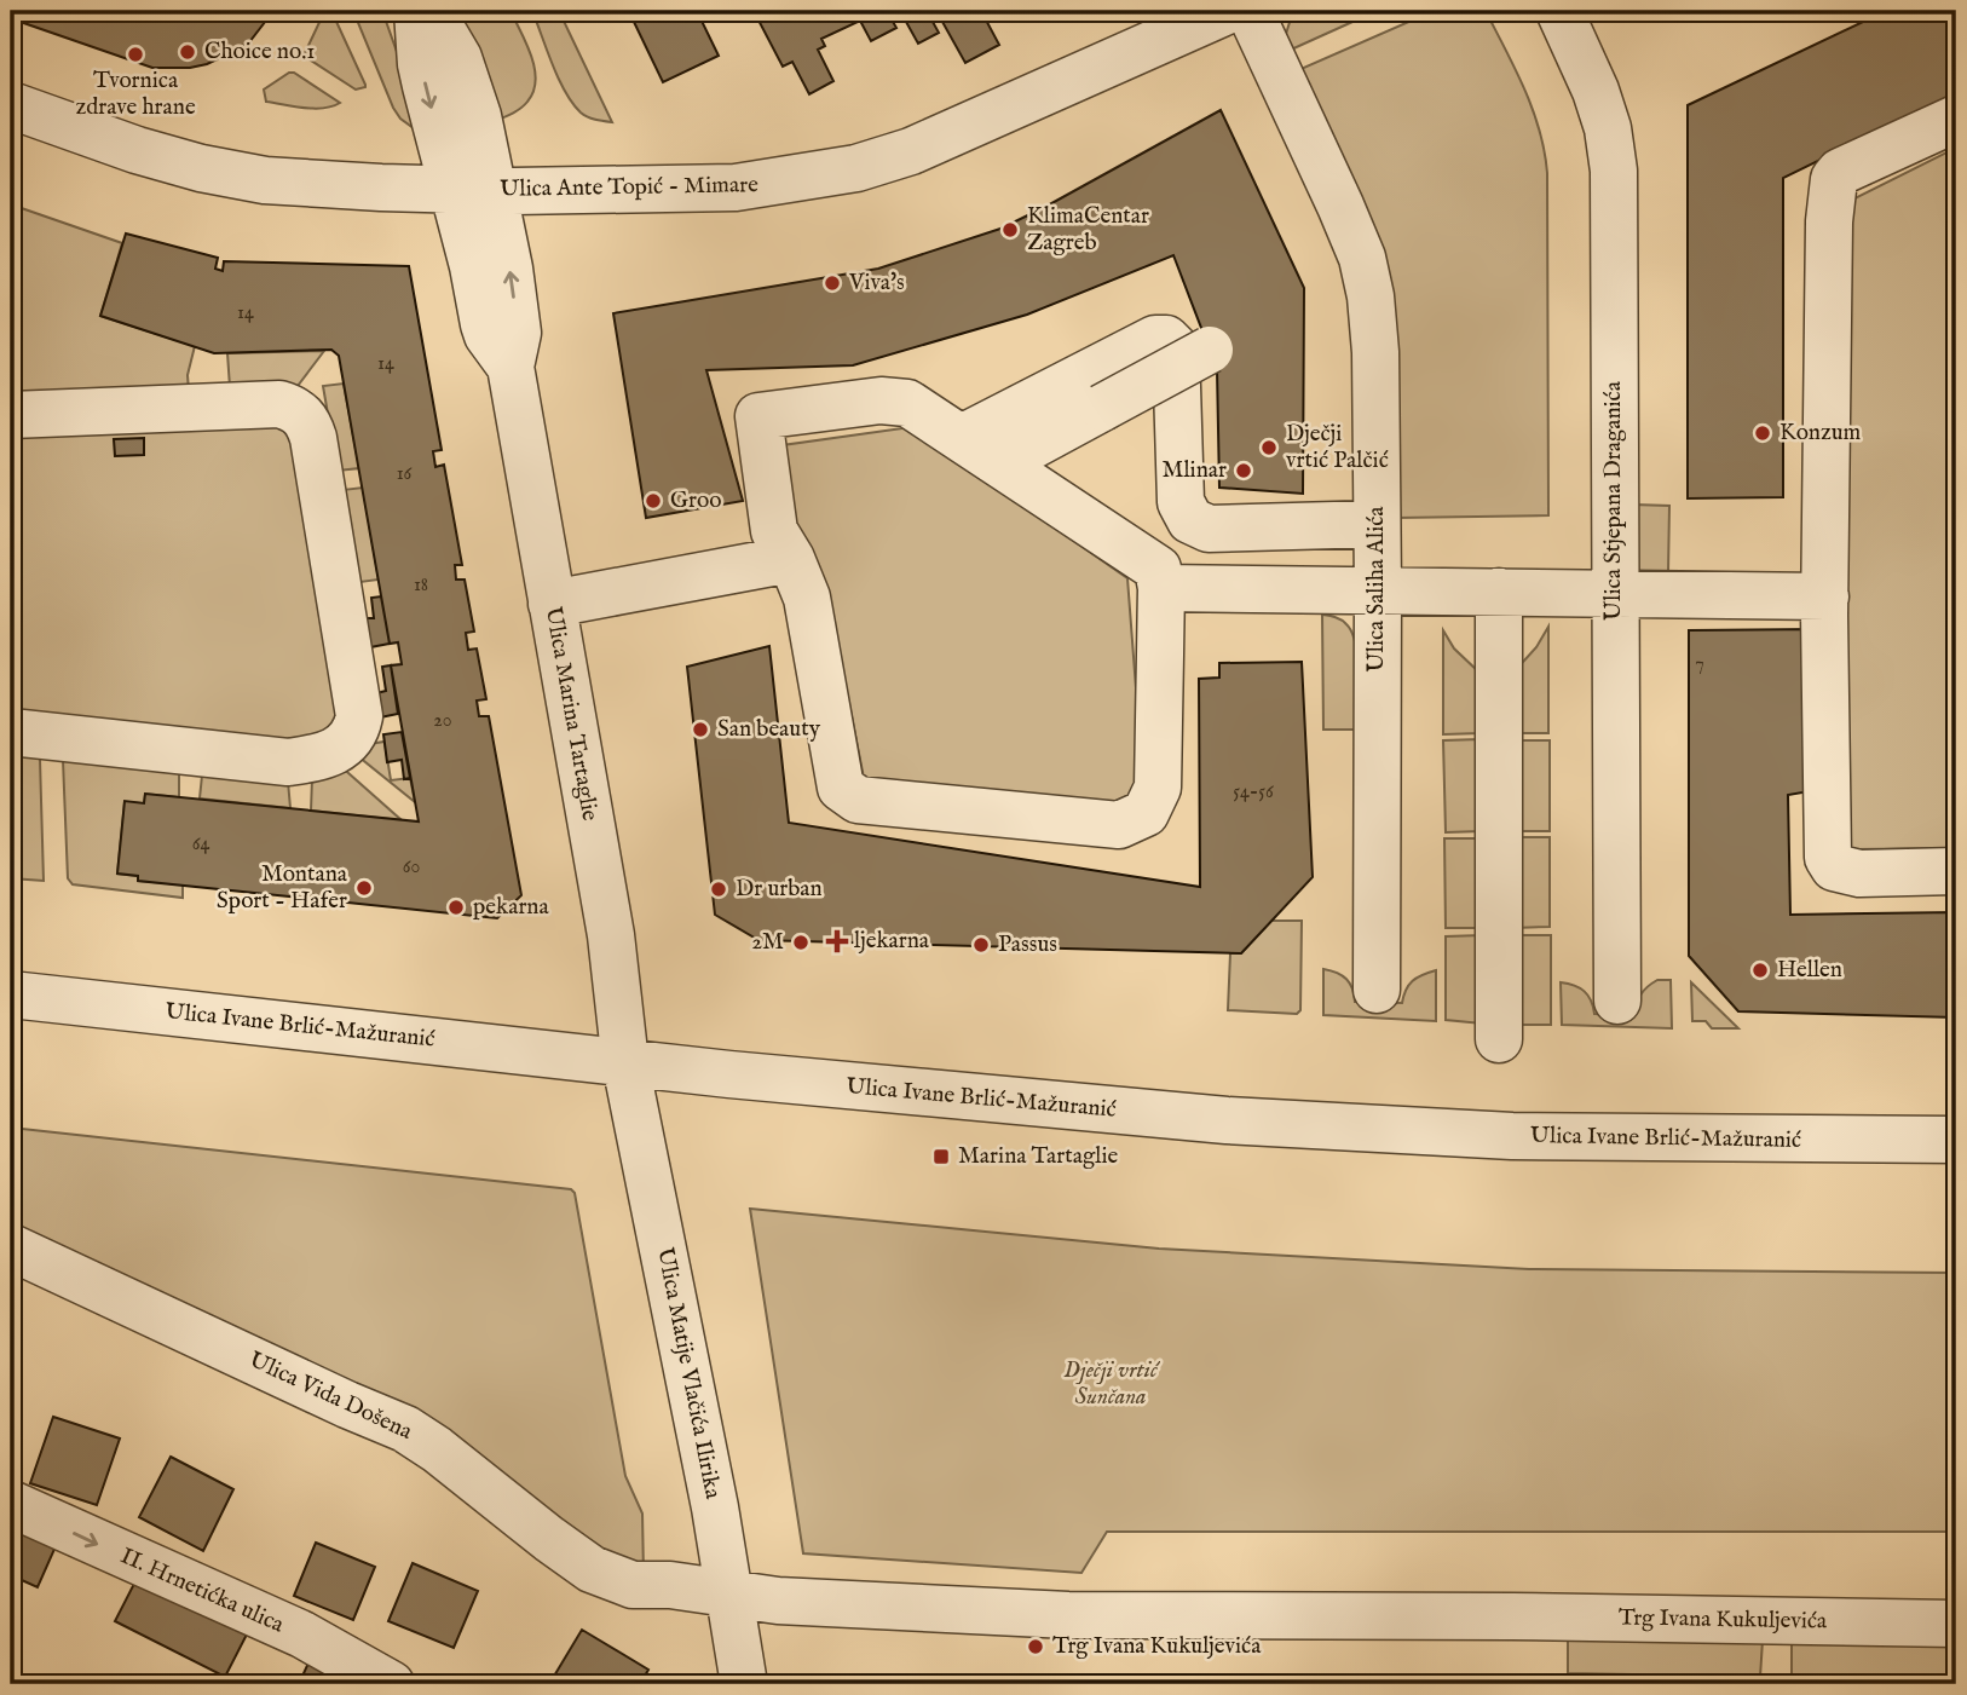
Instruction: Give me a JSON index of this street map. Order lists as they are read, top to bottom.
{
  "streets": {
    "street": [
      "Ulica Ante Topić - Mimare",
      "Ulica Stjepana Draganića",
      "Ulica Saliha Alića",
      "Ulica Marina Tartaglie",
      "Ulica Ivane Brlić-Mažuranić",
      "Ulica Matije Vlačića Ilirika",
      "Ulica Vida Došena",
      "II. Hrnetićka ulica",
      "Trg Ivana Kukuljevića"
    ]
  },
  "crossings": [
    ["Ulica Ante Topić - Mimare", "Ulica Marina Tartaglie"],
    ["Ulica Marina Tartaglie", "Ulica Ivane Brlić-Mažuranić"],
    ["Ulica Marina Tartaglie", "Ulica Matije Vlačića Ilirika"],
    ["Ulica Ivane Brlić-Mažuranić", "Ulica Matije Vlačića Ilirika"],
    ["Ulica Matije Vlačića Ilirika", "Ulica Vida Došena"],
    ["Ulica Matije Vlačića Ilirika", "Trg Ivana Kukuljevića"],
    ["Ulica Vida Došena", "Trg Ivana Kukuljevića"]
  ],
  "one_way": ["II. Hrnetićka ulica"],
  "parks": ["Dječji vrtić Sunčana"],
  "places": {
    "other": [
      "Choice no.1",
      "Tvornica zdrave hrane",
      "KlimaCentar Zagreb",
      "Viva's",
      "Konzum",
      "Dječji vrtić Palčić",
      "Mlinar",
      "Groo",
      "San beauty",
      "Montana Sport - Hafer",
      "Dr urban",
      "pekarna",
      "2M",
      "Passus",
      "Hellen",
      "Trg Ivana Kukuljevića"
    ],
    "health": ["ljekarna"],
    "transit": ["Marina Tartaglie"]
  },
  "house_numbers": [
    "14",
    "14",
    "16",
    "18",
    "7",
    "20",
    "54-56",
    "64",
    "60"
  ]
}
